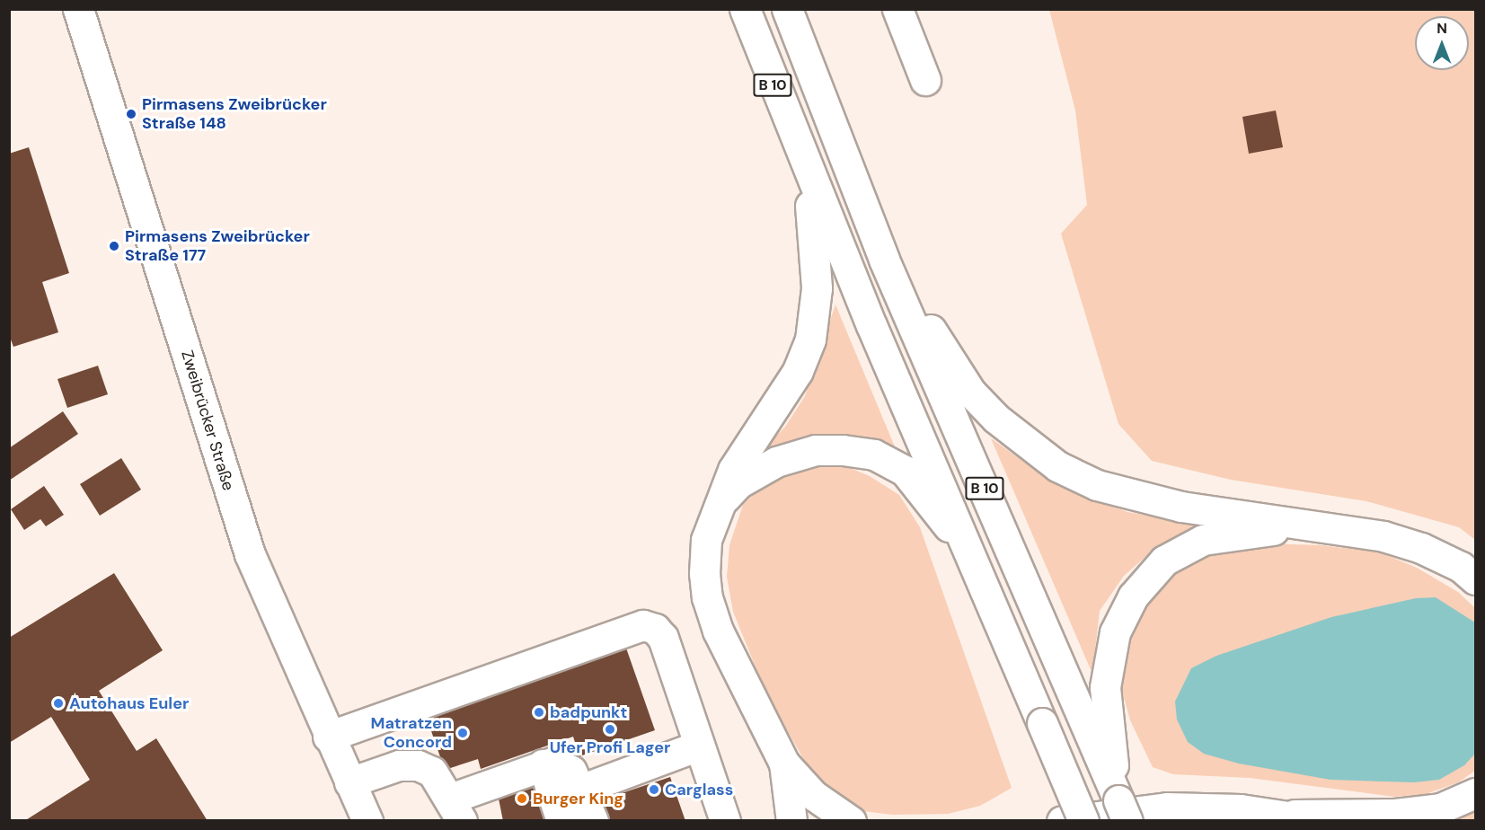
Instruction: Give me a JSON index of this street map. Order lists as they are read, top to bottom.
{
  "streets": {
    "main road": ["B 10", "Zweibrücker Straße"]
  },
  "places": [
    "Pirmasens Zweibrücker Straße 148",
    "Pirmasens Zweibrücker Straße 177",
    "Autohaus Euler",
    "badpunkt",
    "Ufer Profi Lager",
    "Matratzen Concord",
    "Carglass",
    "Burger King"
  ],
  "north": "top"
}
